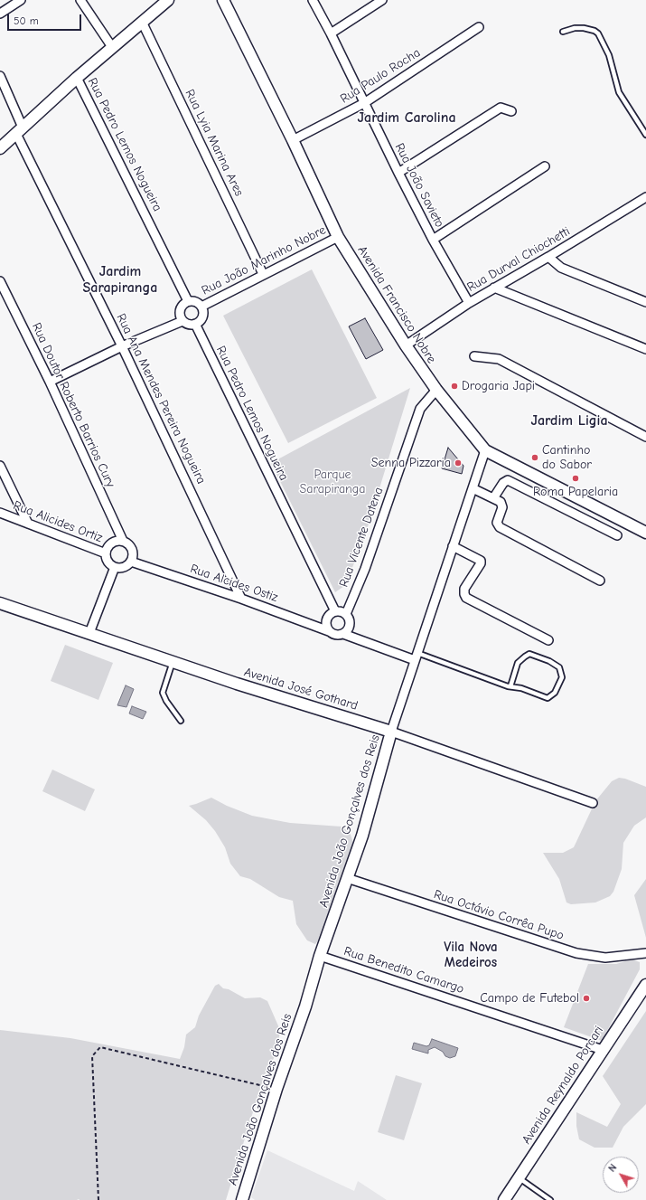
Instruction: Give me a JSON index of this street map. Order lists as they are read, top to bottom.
{
  "streets": {
    "street": [
      "Rua Paulo Rocha",
      "Rua Lyia Marina Ares",
      "Rua Pedro Lemos Nogueira",
      "Rua João Savieto",
      "Rua Durval Chiochetti",
      "Rua João Marinho Nobre",
      "Avenida Francisco Nobre",
      "Rua Ana Mendes Pereira Nogueira",
      "Rua Doutor Roberto Barrios Cury",
      "Rua Alicides Ortiz",
      "Rua Vicente Datena",
      "Rua Alcides Ostiz",
      "Avenida José Gothard",
      "Avenida João Gonçalves dos Reis",
      "Rua Octávio Corrêa Pupo",
      "Rua Benedito Camargo",
      "Avenida Reynaldo Porcari"
    ]
  },
  "crossings": [
    ["Rua Paulo Rocha", "Rua João Savieto"],
    ["Rua Paulo Rocha", "Avenida Francisco Nobre"],
    ["Rua Lyia Marina Ares", "Rua João Marinho Nobre"],
    ["Rua Pedro Lemos Nogueira", "Rua João Marinho Nobre"],
    ["Rua Pedro Lemos Nogueira", "Rua Vicente Datena"],
    ["Rua Pedro Lemos Nogueira", "Rua Alcides Ostiz"],
    ["Rua João Savieto", "Rua Durval Chiochetti"],
    ["Rua Durval Chiochetti", "Avenida Francisco Nobre"],
    ["Rua João Marinho Nobre", "Avenida Francisco Nobre"],
    ["Avenida Francisco Nobre", "Rua Vicente Datena"],
    ["Avenida Francisco Nobre", "Avenida João Gonçalves dos Reis"],
    ["Rua Ana Mendes Pereira Nogueira", "Rua Alcides Ostiz"],
    ["Rua Doutor Roberto Barrios Cury", "Rua Alicides Ortiz"],
    ["Rua Doutor Roberto Barrios Cury", "Rua Alcides Ostiz"],
    ["Rua Alicides Ortiz", "Rua Alcides Ostiz"],
    ["Rua Vicente Datena", "Rua Alcides Ostiz"],
    ["Avenida José Gothard", "Avenida João Gonçalves dos Reis"],
    ["Avenida João Gonçalves dos Reis", "Rua Octávio Corrêa Pupo"],
    ["Avenida João Gonçalves dos Reis", "Rua Benedito Camargo"],
    ["Rua Benedito Camargo", "Avenida Reynaldo Porcari"]
  ],
  "districts": [
    "Jardim Carolina",
    "Jardim Sarapiranga",
    "Jardim Ligia",
    "Vila Nova Medeiros"
  ],
  "parks": ["Parque Sarapiranga"],
  "places": [
    "Drogaria Japi",
    "Cantinho do Sabor",
    "Senna Pizzaria",
    "Roma Papelaria",
    "Campo de Futebol"
  ],
  "scale_bar": "50 m",
  "north": "top left"
}
